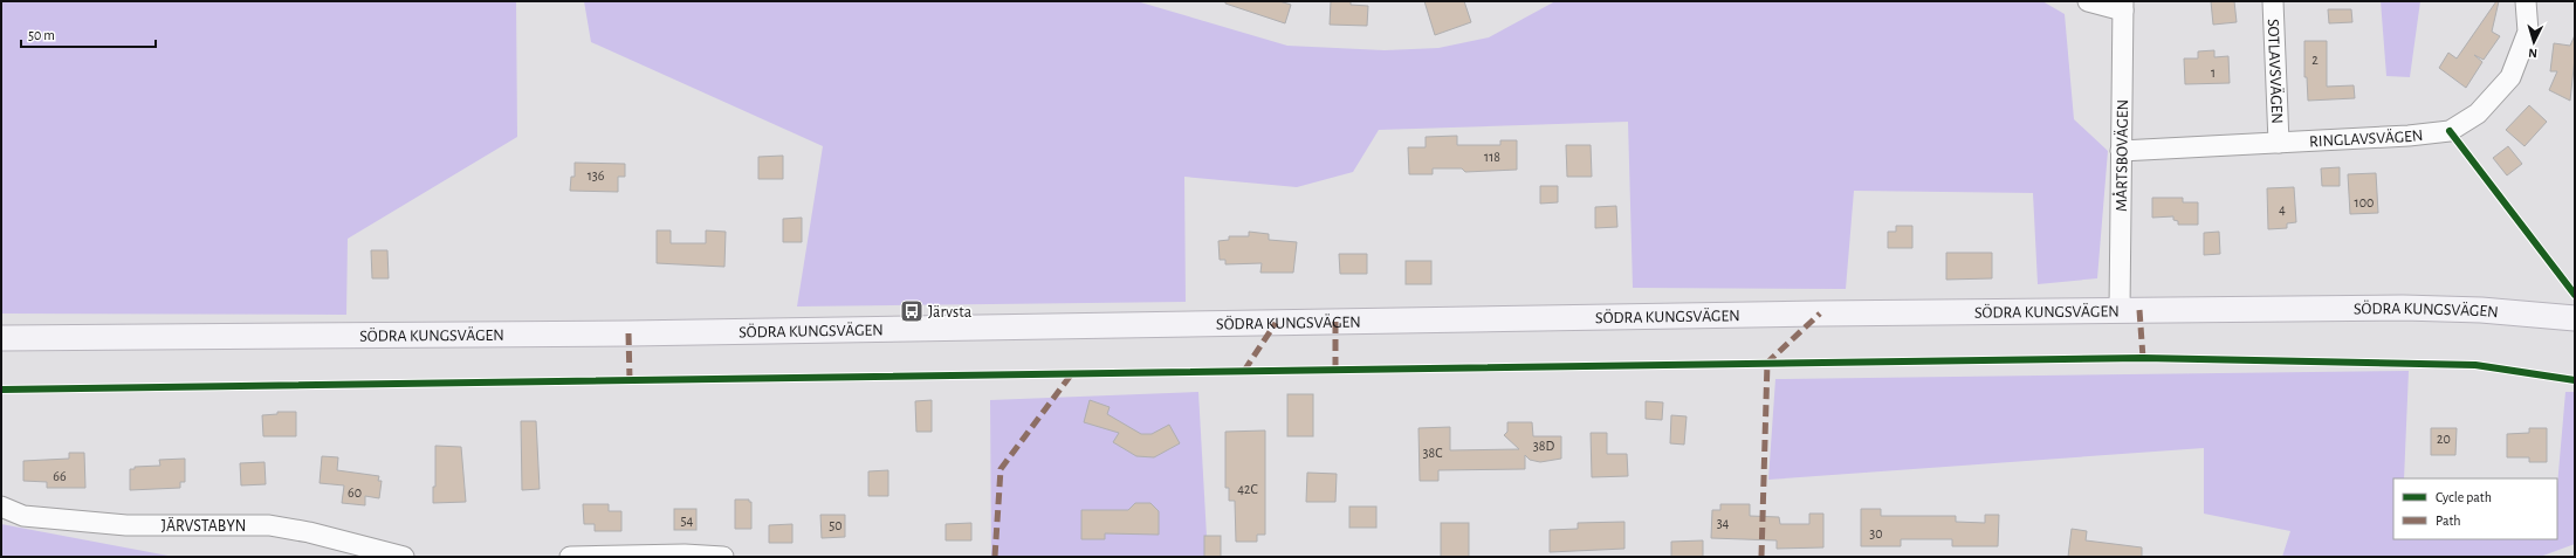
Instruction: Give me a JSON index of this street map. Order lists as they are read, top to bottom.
{
  "streets": {
    "main road": ["SÖDRA KUNGSVÄGEN"],
    "street": [
      "SOTLAVSVÄGEN",
      "RINGLAVSVÄGEN",
      "MÅRTSBOVÄGEN",
      "JÄRVSTABYN"
    ]
  },
  "crossings": [
    ["SOTLAVSVÄGEN", "RINGLAVSVÄGEN"],
    ["RINGLAVSVÄGEN", "MÅRTSBOVÄGEN"],
    ["MÅRTSBOVÄGEN", "SÖDRA KUNGSVÄGEN"]
  ],
  "places": {
    "bus stop": ["Järvsta"]
  },
  "house_numbers": [
    "2",
    "1",
    "118",
    "136",
    "100",
    "4",
    "20",
    "38D",
    "38C",
    "66",
    "42C",
    "60",
    "54",
    "34",
    "50",
    "30"
  ],
  "legend": ["Cycle path", "Path"],
  "scale_bar": "50 m",
  "north": "bottom"
}
